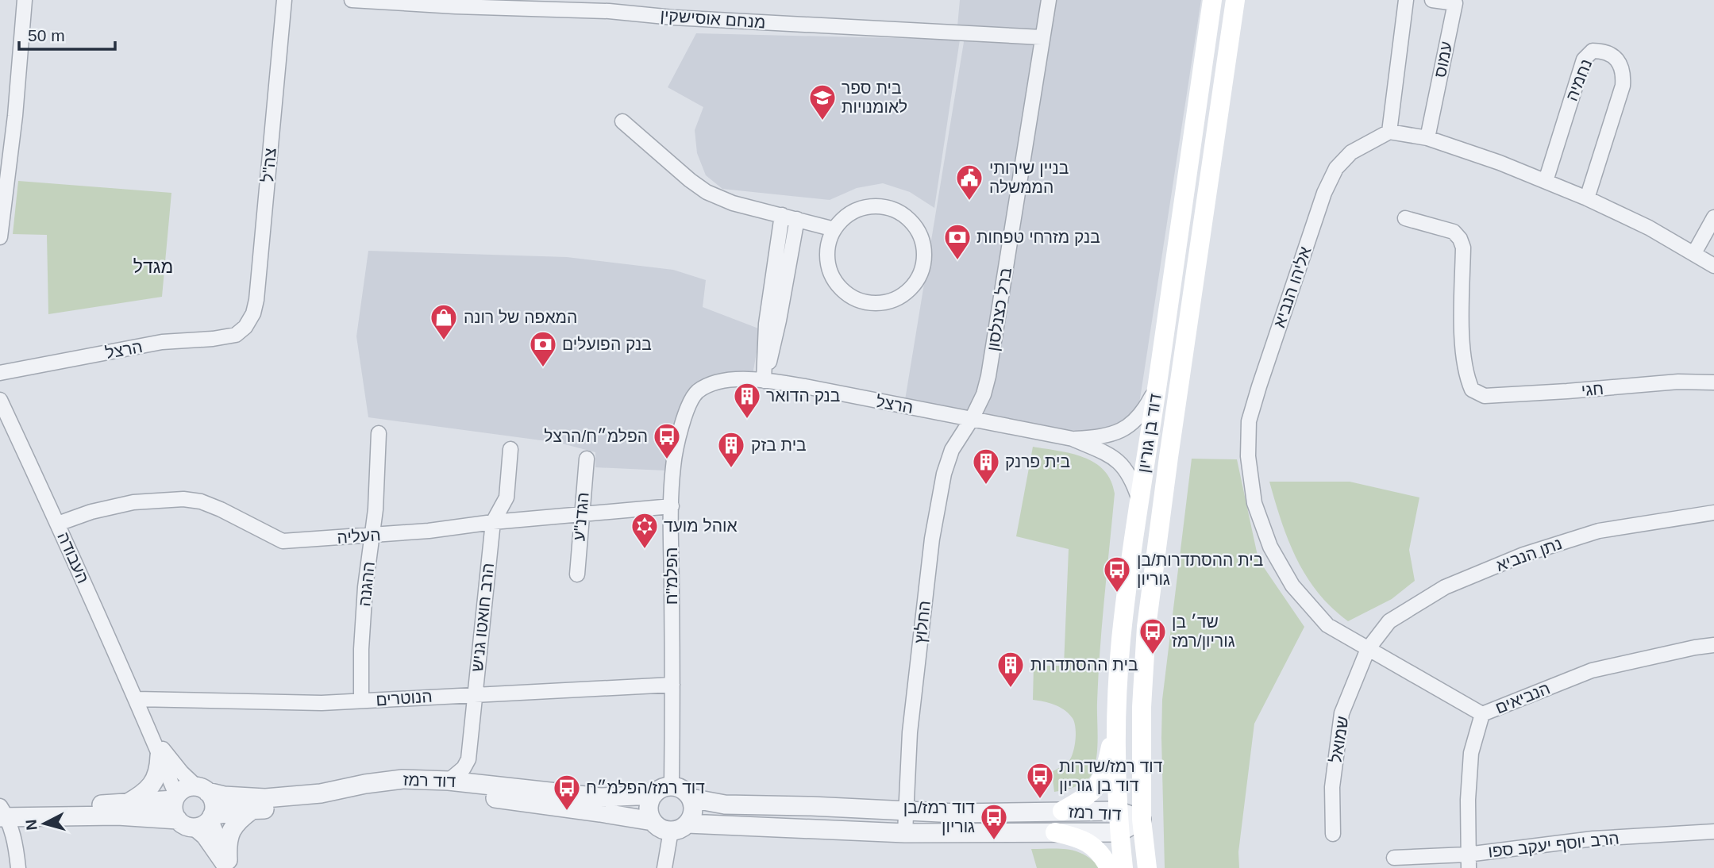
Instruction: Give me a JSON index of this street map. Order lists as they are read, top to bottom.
{
  "streets": {
    "main road": ["דוד בן גוריון"],
    "street": [
      "מנחם אוסישקין",
      "עמוס",
      "נחמיה",
      "צה\"ל",
      "אליהו הנביא",
      "ברל כצנלסון",
      "הרצל",
      "חגי",
      "הגדנ\"ע",
      "העליה",
      "נתן הנביא",
      "העבודה",
      "הפלמ\"ח",
      "ההגנה",
      "הרב חואטו גניש",
      "החלוץ",
      "הנוטרים",
      "הנביאים",
      "שמואל",
      "דוד רמז",
      "הרב יוסף יעקב ספו"
    ]
  },
  "crossings": [
    ["מנחם אוסישקין", "ברל כצנלסון"],
    ["צה\"ל", "הרצל"],
    ["אליהו הנביא", "נתן הנביא"],
    ["אליהו הנביא", "הנביאים"],
    ["אליהו הנביא", "שמואל"],
    ["ברל כצנלסון", "הרצל"],
    ["ברל כצנלסון", "החלוץ"],
    ["הרצל", "דוד בן גוריון"],
    ["הרצל", "הפלמ\"ח"],
    ["הרצל", "החלוץ"],
    ["דוד בן גוריון", "דוד רמז"],
    ["הגדנ\"ע", "העליה"],
    ["העליה", "העבודה"],
    ["העליה", "הפלמ\"ח"],
    ["העליה", "ההגנה"],
    ["העליה", "הרב חואטו גניש"],
    ["נתן הנביא", "שמואל"],
    ["העבודה", "הנוטרים"],
    ["העבודה", "דוד רמז"],
    ["הפלמ\"ח", "הנוטרים"],
    ["הפלמ\"ח", "דוד רמז"],
    ["ההגנה", "הנוטרים"],
    ["הרב חואטו גניש", "הנוטרים"],
    ["הרב חואטו גניש", "דוד רמז"],
    ["החלוץ", "דוד רמז"],
    ["הנביאים", "הרב יוסף יעקב ספו"]
  ],
  "districts": ["מגדל"],
  "places": {
    "school or university": ["בית ספר לאומנויות"],
    "public building": ["בניין שירותי הממשלה"],
    "bank": ["בנק מזרחי טפחות", "בנק הפועלים"],
    "shop": ["המאפה של רונה"],
    "building": [
      "בנק הדואר",
      "בית בזק",
      "בית פרנק",
      "בית ההסתדרות"
    ],
    "bus stop": [
      "הפלמ״ח/הרצל",
      "בית ההסתדרות/בן גוריון",
      "שד׳ בן גוריון/רמז",
      "דוד רמז/שדרות דוד בן גוריון",
      "דוד רמז/הפלמ״ח",
      "דוד רמז/בן גוריון"
    ],
    "synagogue": ["אוהל מועד"]
  },
  "scale_bar": "50 m",
  "north": "left"
}
